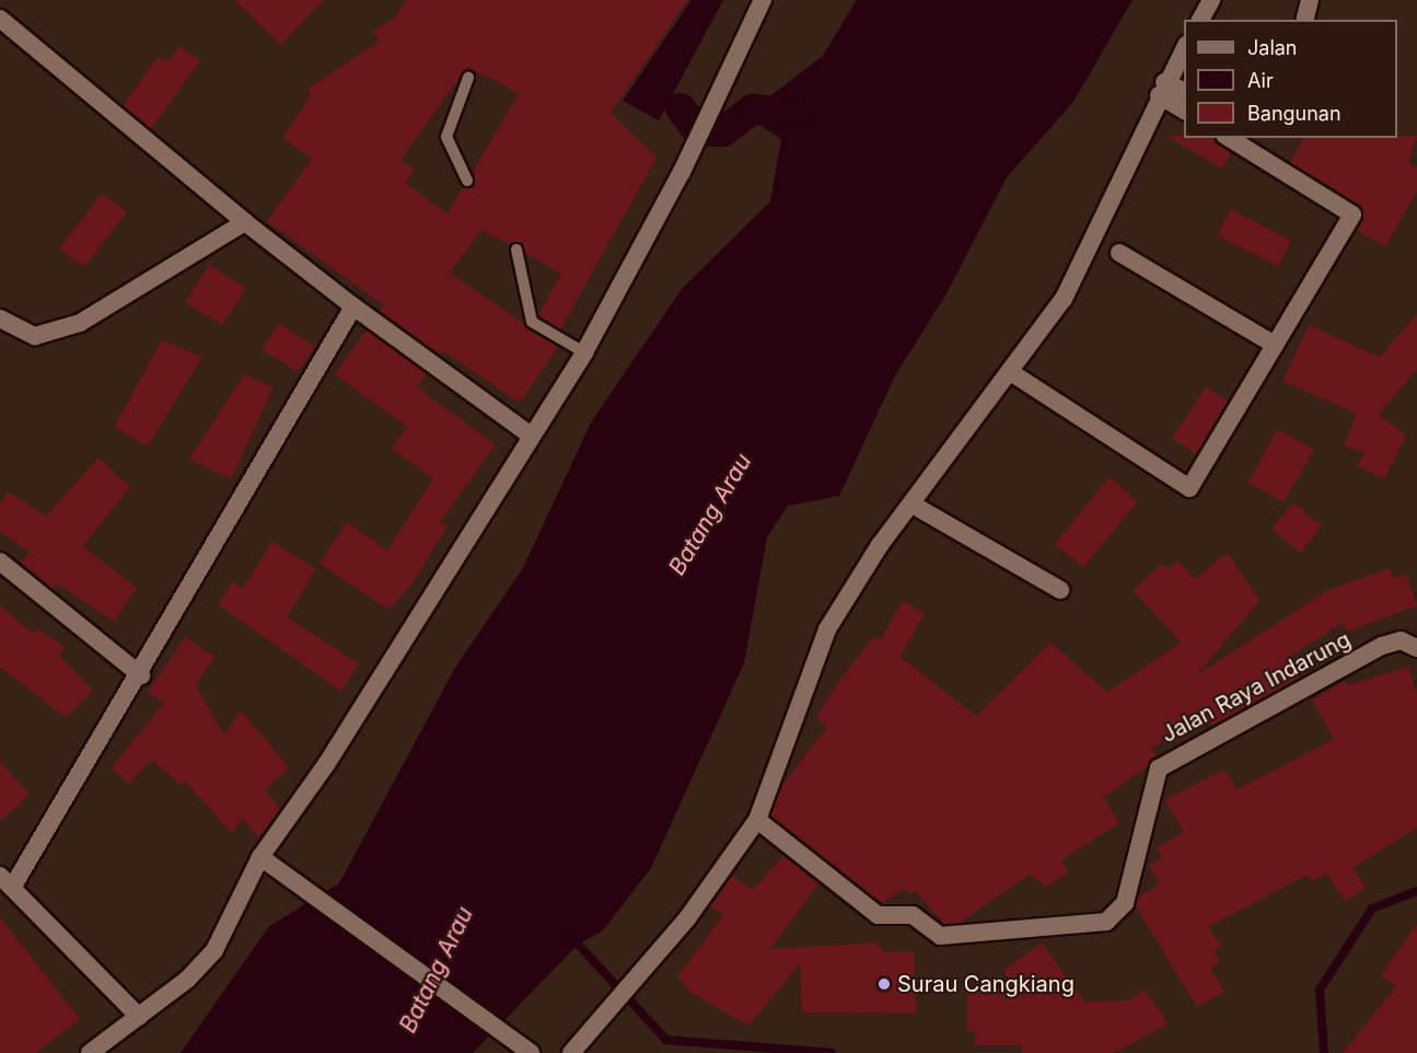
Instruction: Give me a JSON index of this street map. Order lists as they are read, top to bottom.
{
  "streets": {
    "street": ["Jalan Raya Indarung"]
  },
  "water": ["Batang Arau"],
  "places": ["Surau Cangkiang"],
  "legend": ["Jalan", "Air", "Bangunan"]
}
